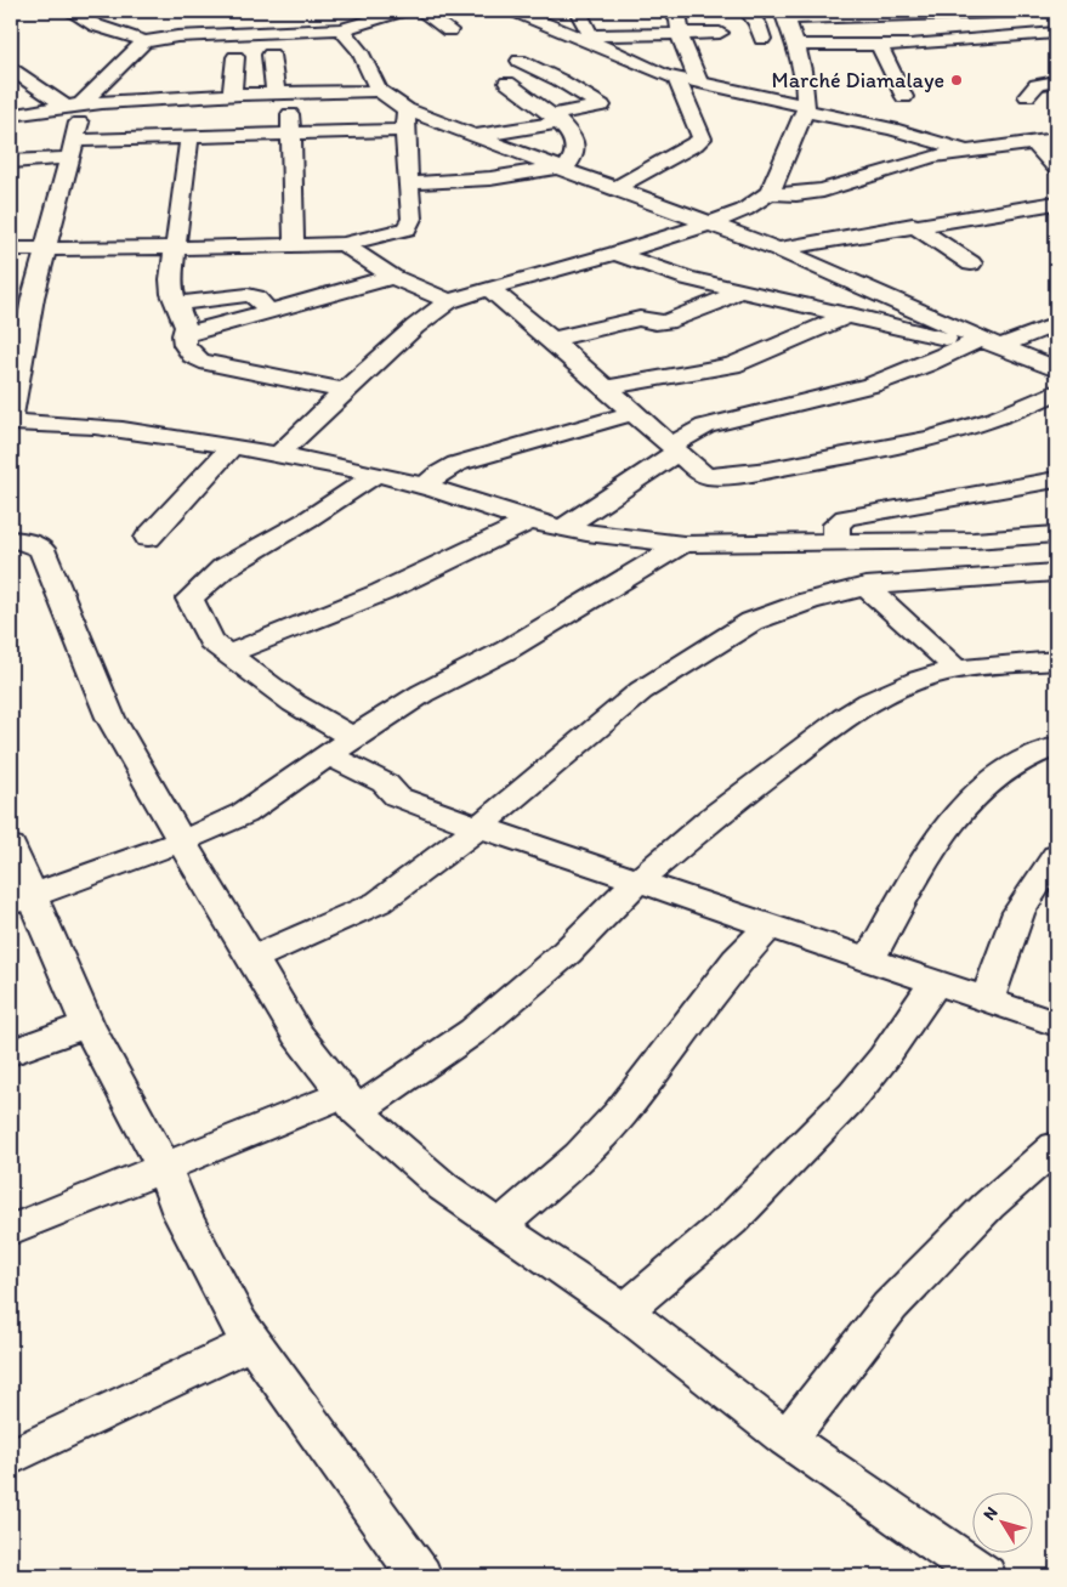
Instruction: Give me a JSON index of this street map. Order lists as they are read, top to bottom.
{
  "places": ["Marché Diamalaye"],
  "north": "top left"
}
